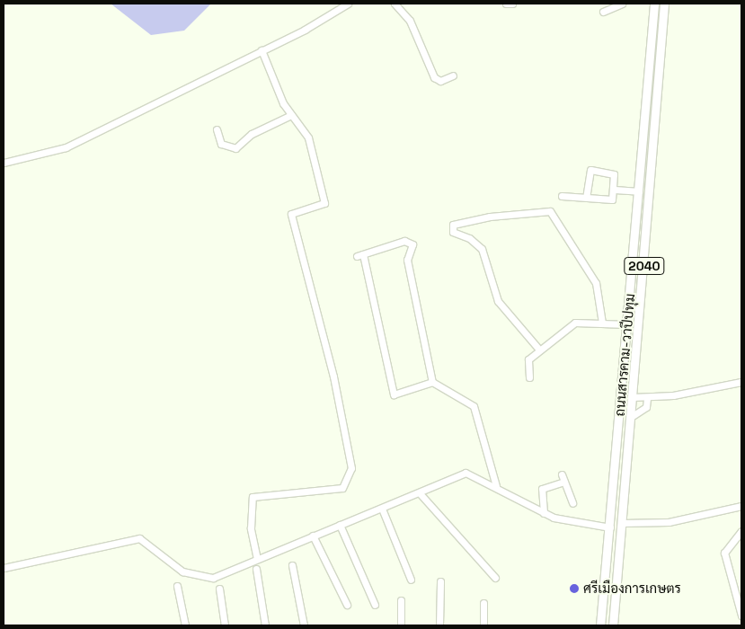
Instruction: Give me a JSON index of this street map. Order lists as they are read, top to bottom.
{
  "streets": {
    "main road": ["2040", "ถนนสารคาม-วาปีปทุม"]
  },
  "places": ["ศรีเมืองการเกษตร"]
}
